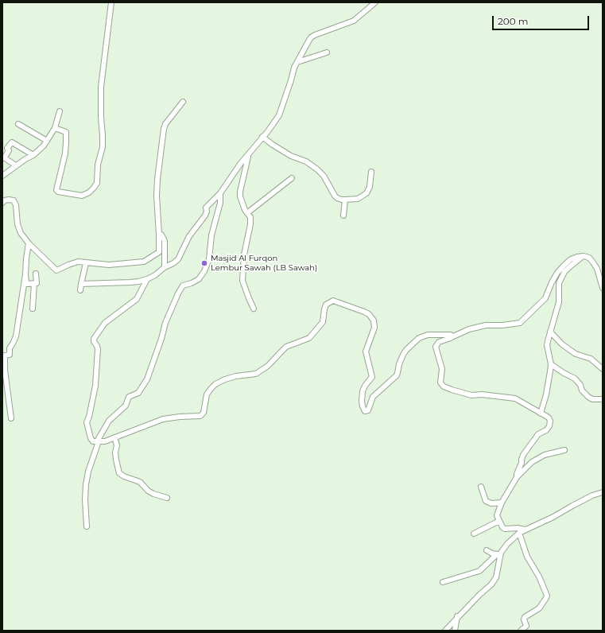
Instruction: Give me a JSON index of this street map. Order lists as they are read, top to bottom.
{
  "places": ["Masjid Al Furqon Lembur Sawah (LB Sawah)"],
  "scale_bar": "200 m"
}
